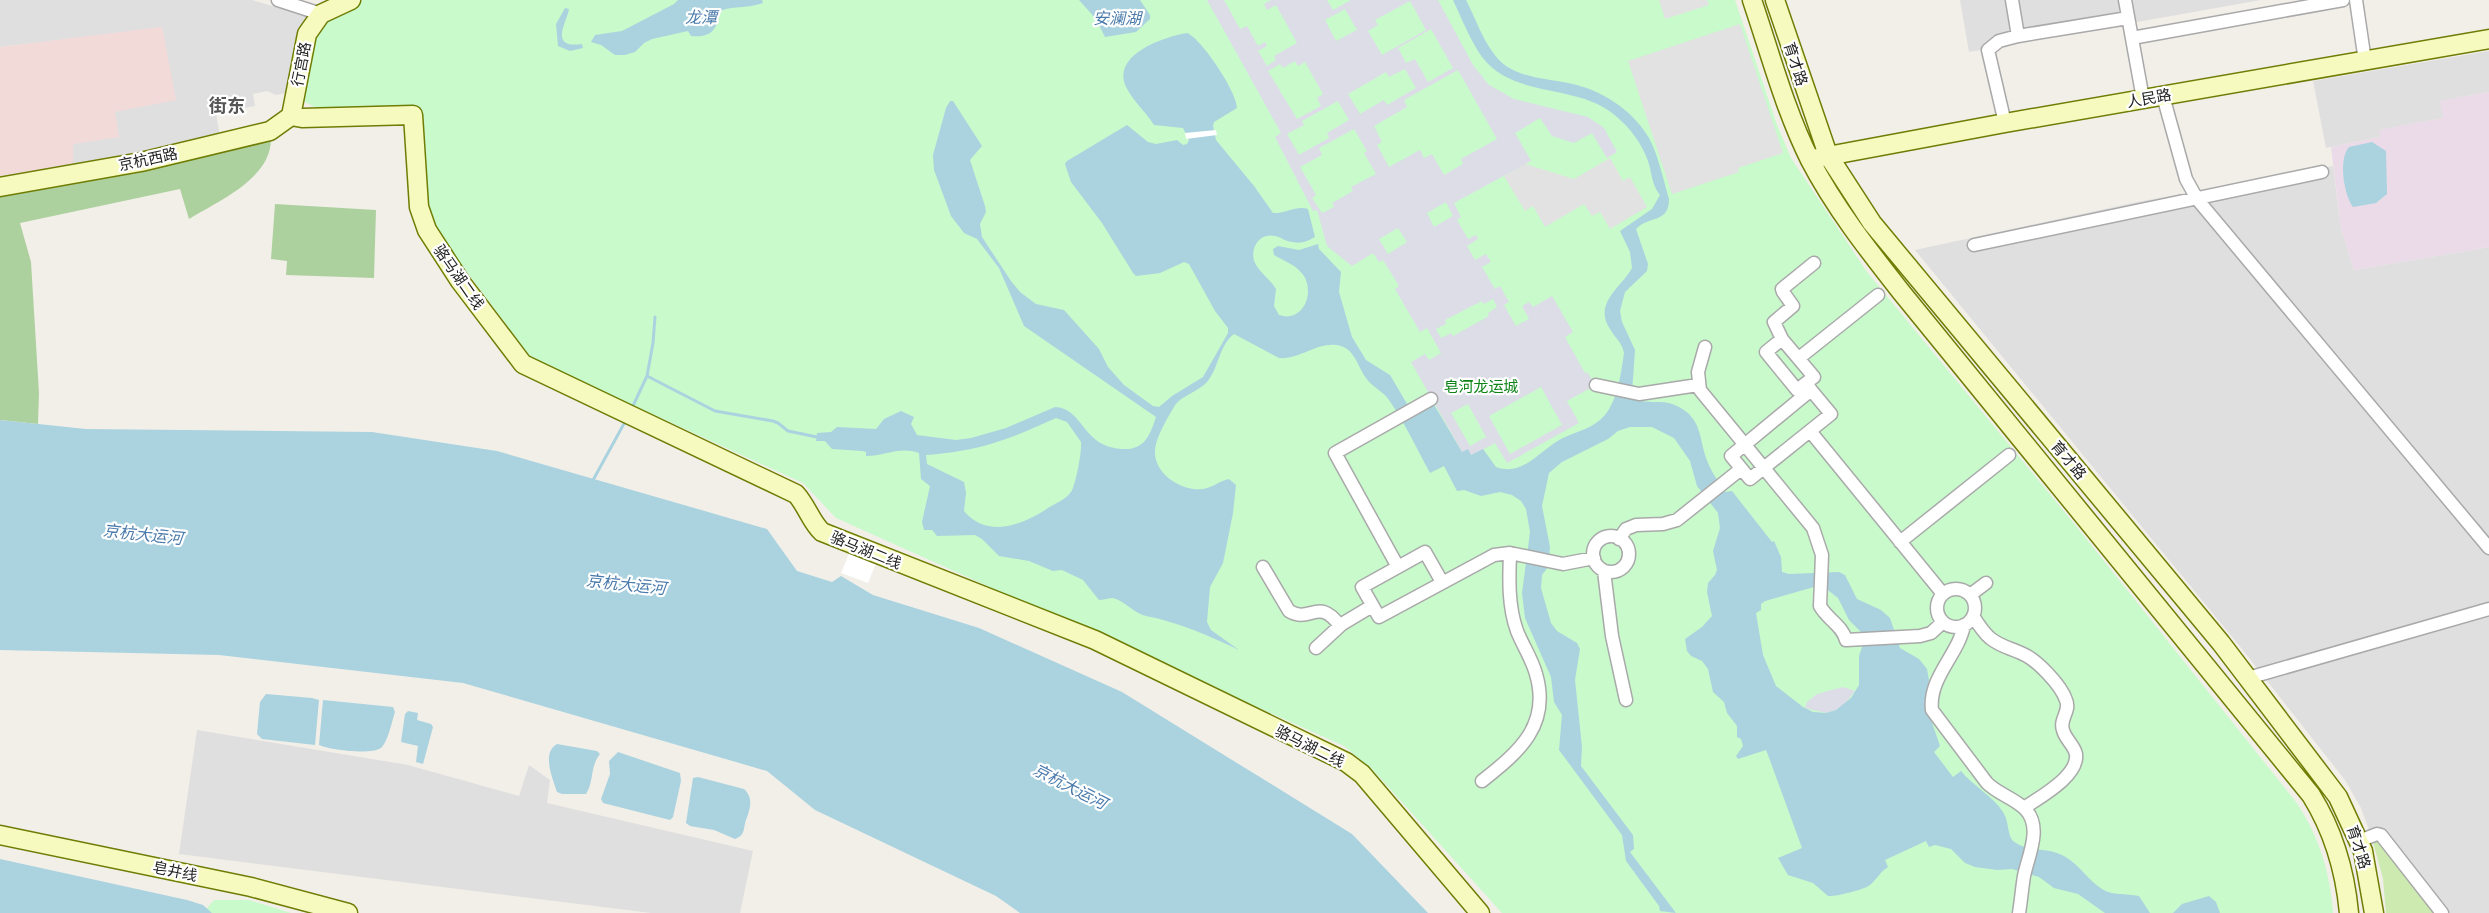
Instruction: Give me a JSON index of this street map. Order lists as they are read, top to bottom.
{
  "streets": {
    "street": [
      "行宫路",
      "育才路",
      "人民路",
      "京杭西路",
      "骆马湖二线",
      "皂井线"
    ]
  },
  "crossings": [
    ["行宫路", "京杭西路"],
    ["行宫路", "骆马湖二线"],
    ["育才路", "人民路"],
    ["京杭西路", "骆马湖二线"]
  ],
  "districts": ["街东"],
  "water": ["龙潭", "安澜湖", "京杭大运河"],
  "parks": ["皂河龙运城"]
}
